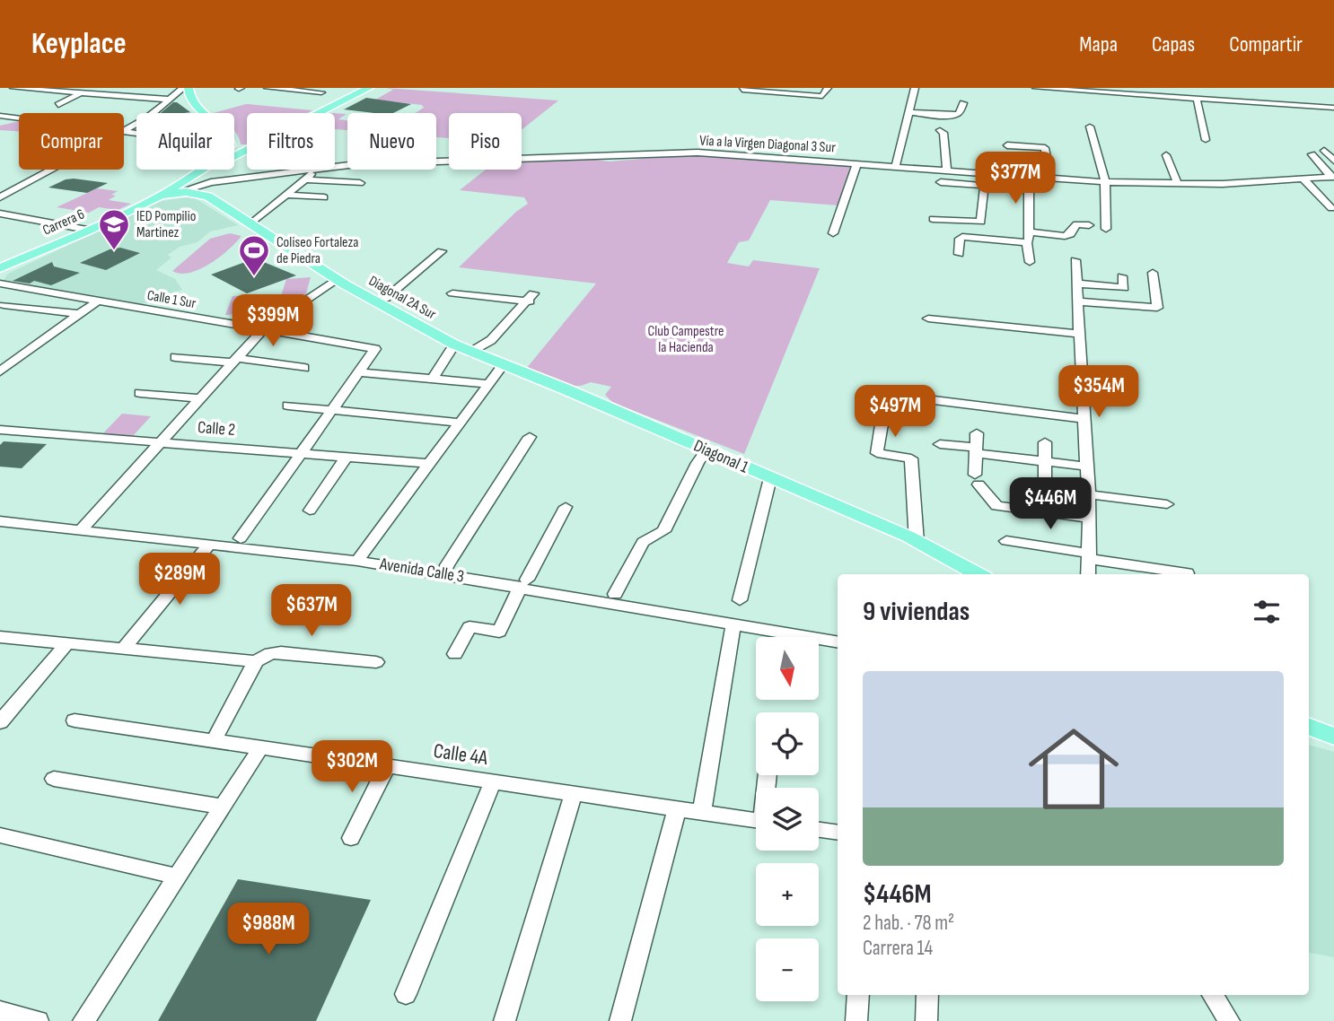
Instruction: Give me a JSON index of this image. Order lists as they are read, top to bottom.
{
  "streets": {
    "main road": ["Carrera 6", "Diagonal 2A Sur", "Diagonal 1"],
    "street": [
      "Vía a la Virgen Diagonal 3 Sur",
      "Calle 1 Sur",
      "Calle 2",
      "Avenida Calle 3",
      "Calle 4A"
    ]
  },
  "crossings": [
    ["Vía a la Virgen Diagonal 3 Sur", "Carrera 6"],
    ["Diagonal 2A Sur", "Diagonal 1"]
  ],
  "parks": ["Club Campestre la Hacienda"],
  "places": {
    "school or university": ["IED Pompilio Martinez"],
    "sports": ["Coliseo Fortaleza de Piedra"]
  },
  "north": "bottom",
  "page": {
    "header": "Keyplace",
    "nav": ["Mapa", "Capas", "Compartir"],
    "chip": [
      "Comprar",
      "Alquilar",
      "Filtros",
      "Nuevo",
      "Piso"
    ],
    "price": [
      "$377M",
      "$399M",
      "$354M",
      "$497M",
      "$446M",
      "$289M",
      "$637M",
      "$302M",
      "$988M"
    ],
    "heading": "9 viviendas",
    "map_buttons": ["+", "−"],
    "list": [
      {
        "name": "$446M",
        "note": "2 hab. · 78 m² · Carrera 14"
      }
    ]
  }
}
